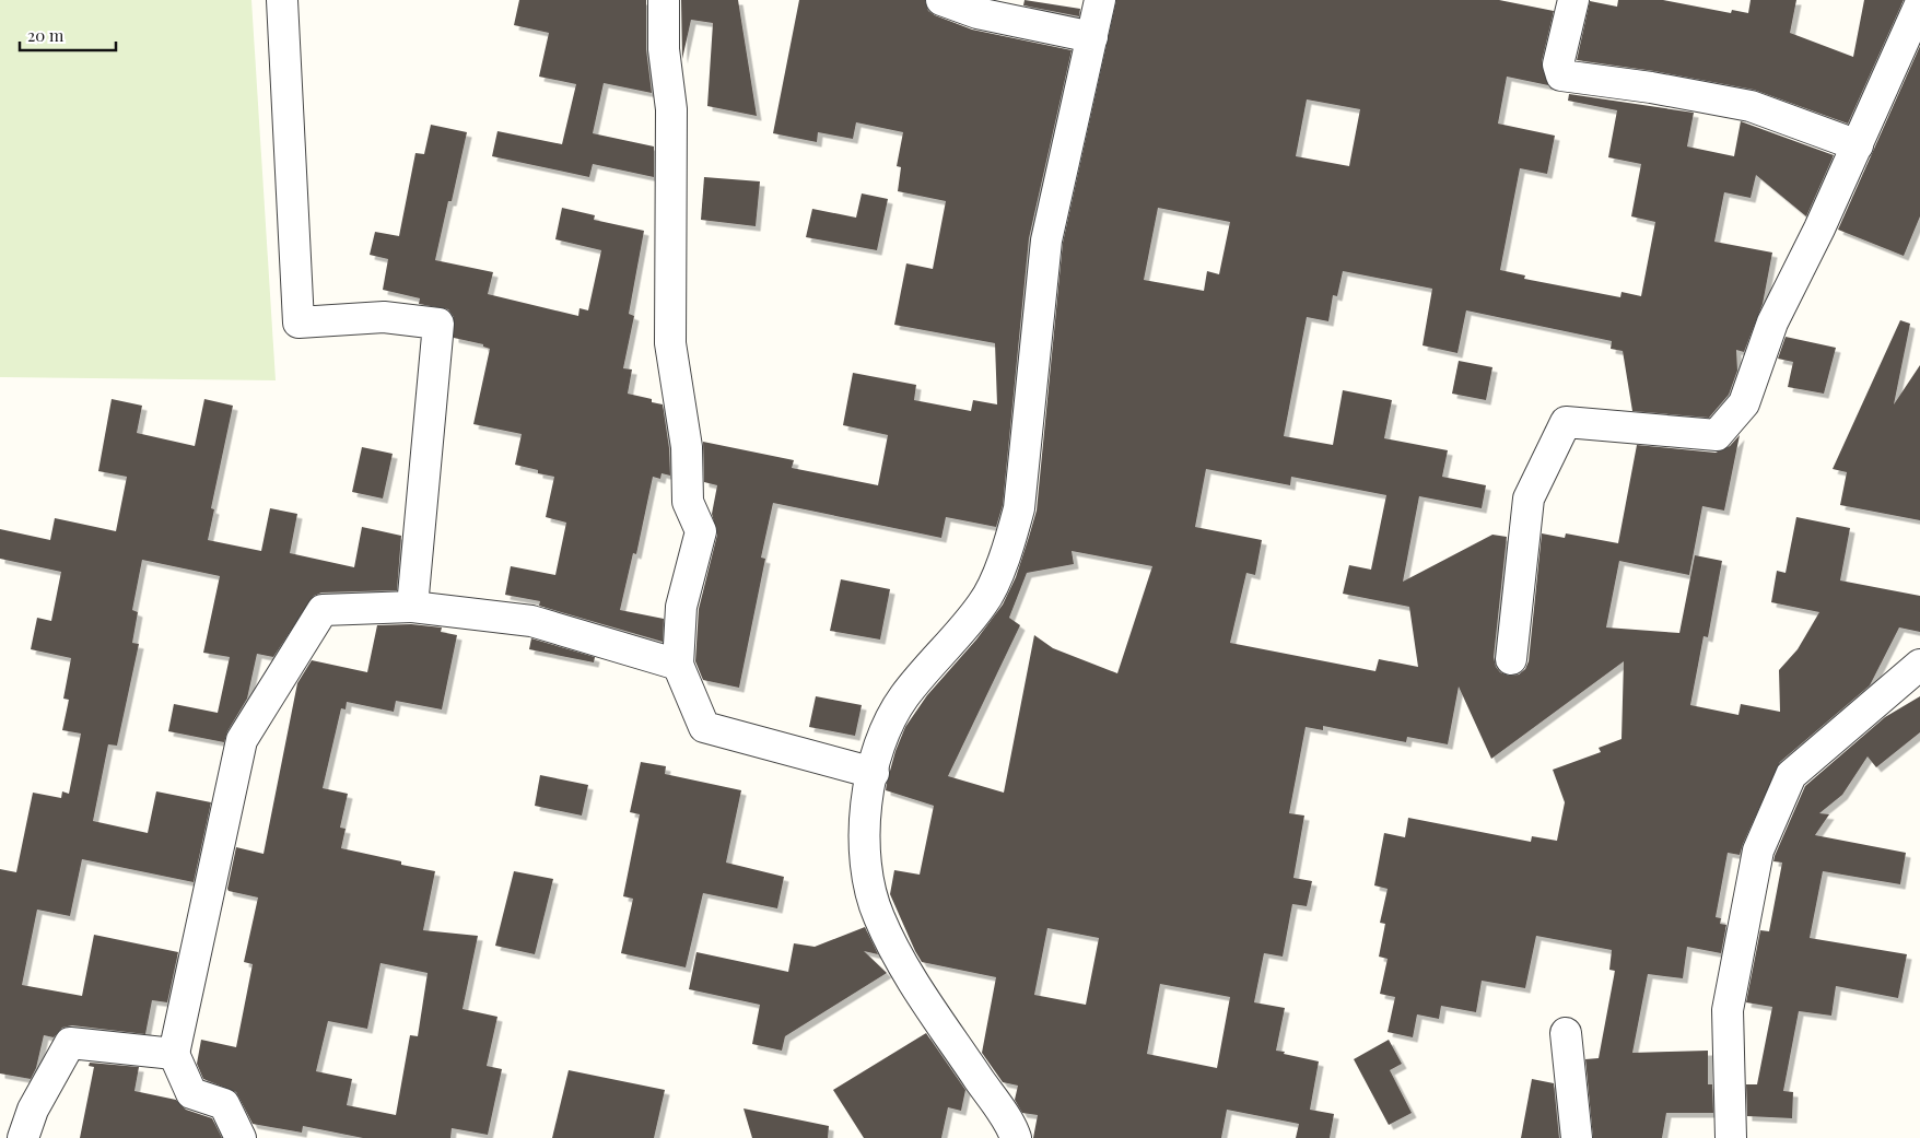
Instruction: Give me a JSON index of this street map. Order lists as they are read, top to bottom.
{
  "scale_bar": "20 m"
}
